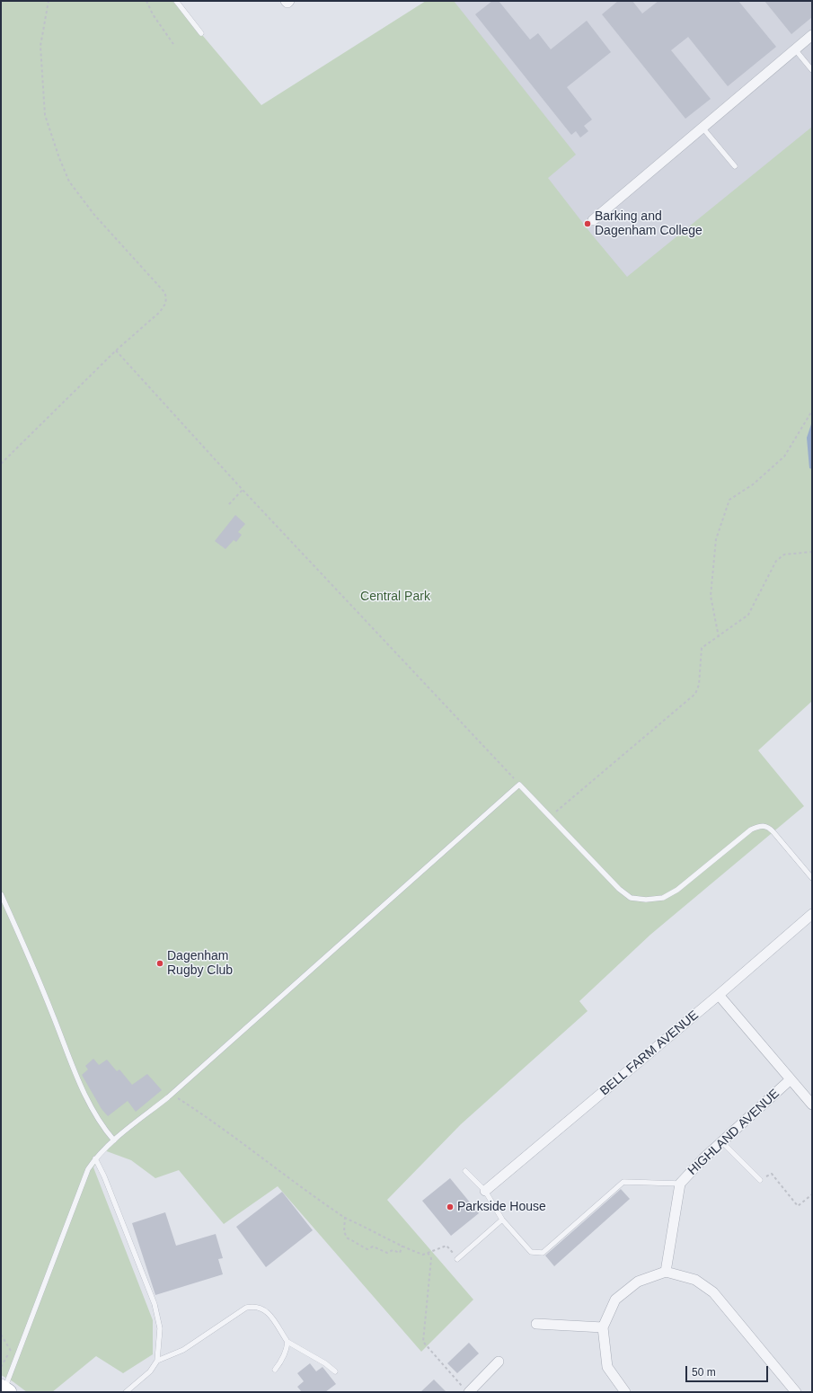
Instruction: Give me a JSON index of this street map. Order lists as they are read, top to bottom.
{
  "streets": {
    "street": ["BELL FARM AVENUE", "HIGHLAND AVENUE"]
  },
  "parks": ["Central Park"],
  "places": ["Barking and Dagenham College", "Dagenham Rugby Club", "Parkside House"],
  "scale_bar": "50 m"
}
